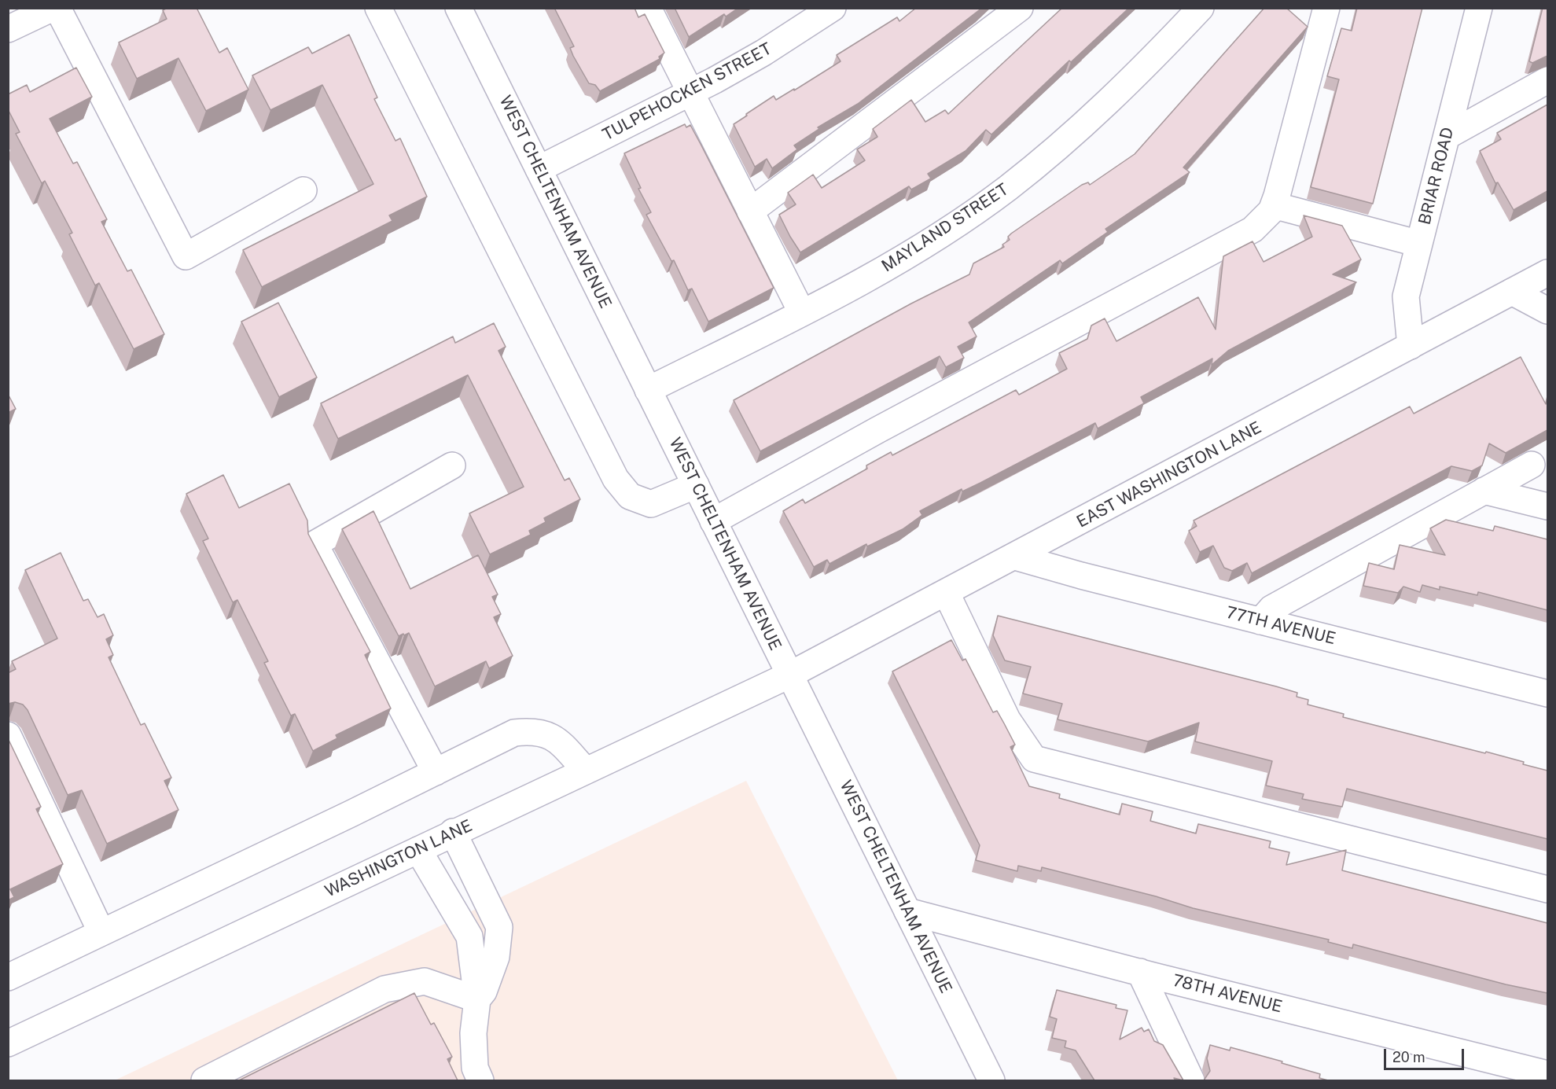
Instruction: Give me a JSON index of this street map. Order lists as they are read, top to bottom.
{
  "streets": {
    "main road": [
      "TULPEHOCKEN STREET",
      "BRIAR ROAD",
      "WEST CHELTENHAM AVENUE",
      "MAYLAND STREET",
      "EAST WASHINGTON LANE",
      "77TH AVENUE",
      "WASHINGTON LANE",
      "78TH AVENUE"
    ]
  },
  "crossings": [
    ["TULPEHOCKEN STREET", "WEST CHELTENHAM AVENUE"],
    ["BRIAR ROAD", "EAST WASHINGTON LANE"],
    ["WEST CHELTENHAM AVENUE", "MAYLAND STREET"],
    ["WEST CHELTENHAM AVENUE", "EAST WASHINGTON LANE"],
    ["WEST CHELTENHAM AVENUE", "WASHINGTON LANE"],
    ["WEST CHELTENHAM AVENUE", "78TH AVENUE"],
    ["EAST WASHINGTON LANE", "77TH AVENUE"],
    ["EAST WASHINGTON LANE", "WASHINGTON LANE"]
  ],
  "scale_bar": "20 m"
}
